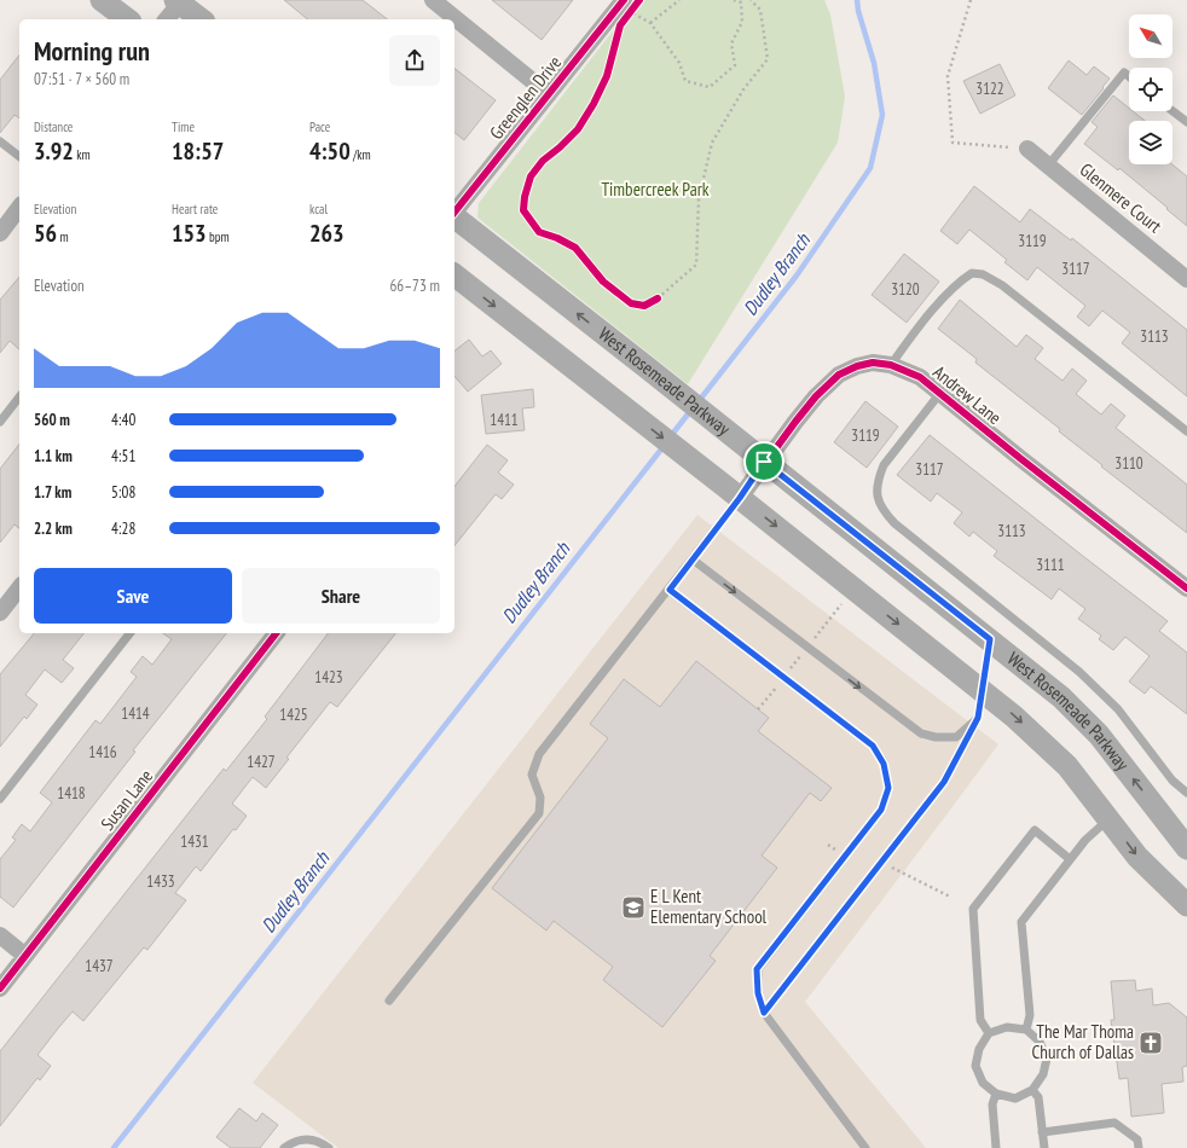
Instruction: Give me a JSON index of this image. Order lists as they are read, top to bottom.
{
  "streets": {
    "main road": ["West Rosemeade Parkway"],
    "street": [
      "Greenglen Drive",
      "Glenmere Court",
      "Andrew Lane",
      "Susan Lane"
    ]
  },
  "crossings": [
    ["West Rosemeade Parkway", "Andrew Lane"]
  ],
  "water": ["Dudley Branch"],
  "parks": ["Timbercreek Park"],
  "places": {
    "school or university": ["E L Kent Elementary School"],
    "church": ["The Mar Thoma Church of Dallas"]
  },
  "house_numbers": [
    "3122",
    "3119",
    "3117",
    "3120",
    "3113",
    "1411",
    "3119",
    "3110",
    "3117",
    "3113",
    "3111",
    "1423",
    "1414",
    "1425",
    "1416",
    "1427",
    "1418",
    "1431",
    "1433",
    "1437"
  ],
  "north": "top left",
  "page": {
    "heading": ["Morning run", "07:51 · 7 × 560 m"],
    "stats": [
      ["Distance", "3.92 km"],
      ["Time", "18:57"],
      ["Pace", "4:50 /km"],
      ["Elevation", "56 m"],
      ["Heart rate", "153 bpm"],
      ["kcal", "263"]
    ],
    "chart": ["Elevation", "66–73 m"],
    "list": [
      {
        "name": "560 m",
        "note": "4:40"
      },
      {
        "name": "1.1 km",
        "note": "4:51"
      },
      {
        "name": "1.7 km",
        "note": "5:08"
      },
      {
        "name": "2.2 km",
        "note": "4:28"
      }
    ],
    "buttons": ["Save", "Share"]
  }
}
